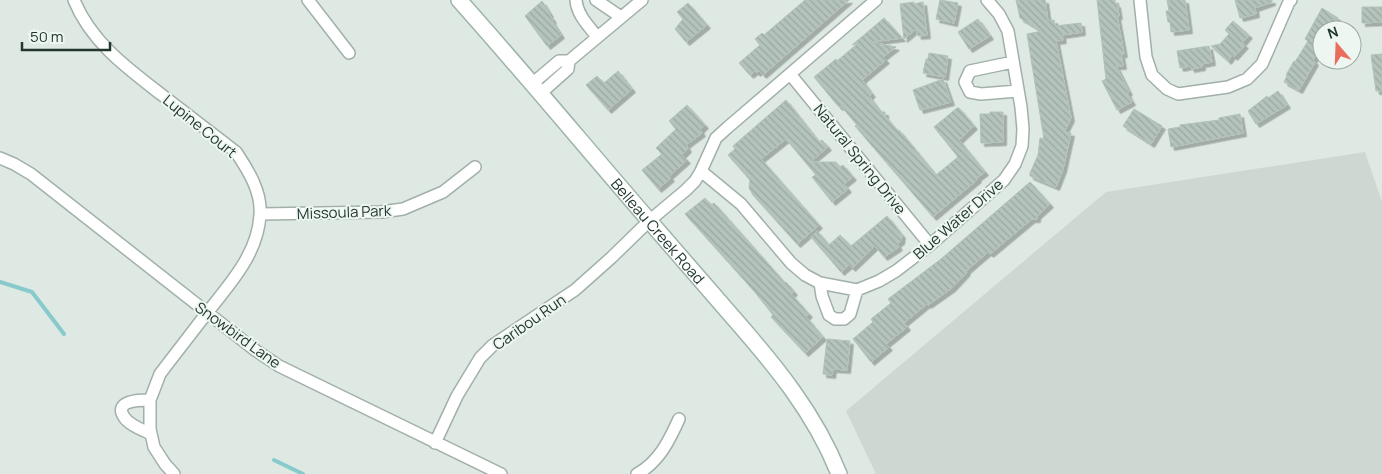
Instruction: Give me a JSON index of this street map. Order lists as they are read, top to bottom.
{
  "streets": {
    "main road": ["Belleau Creek Road"],
    "street": [
      "Lupine Court",
      "Natural Spring Drive",
      "Missoula Park",
      "Blue Water Drive",
      "Caribou Run",
      "Snowbird Lane"
    ]
  },
  "crossings": [
    ["Lupine Court", "Missoula Park"],
    ["Lupine Court", "Snowbird Lane"],
    ["Natural Spring Drive", "Blue Water Drive"],
    ["Belleau Creek Road", "Caribou Run"],
    ["Caribou Run", "Snowbird Lane"]
  ],
  "scale_bar": "50 m",
  "north": "top"
}
